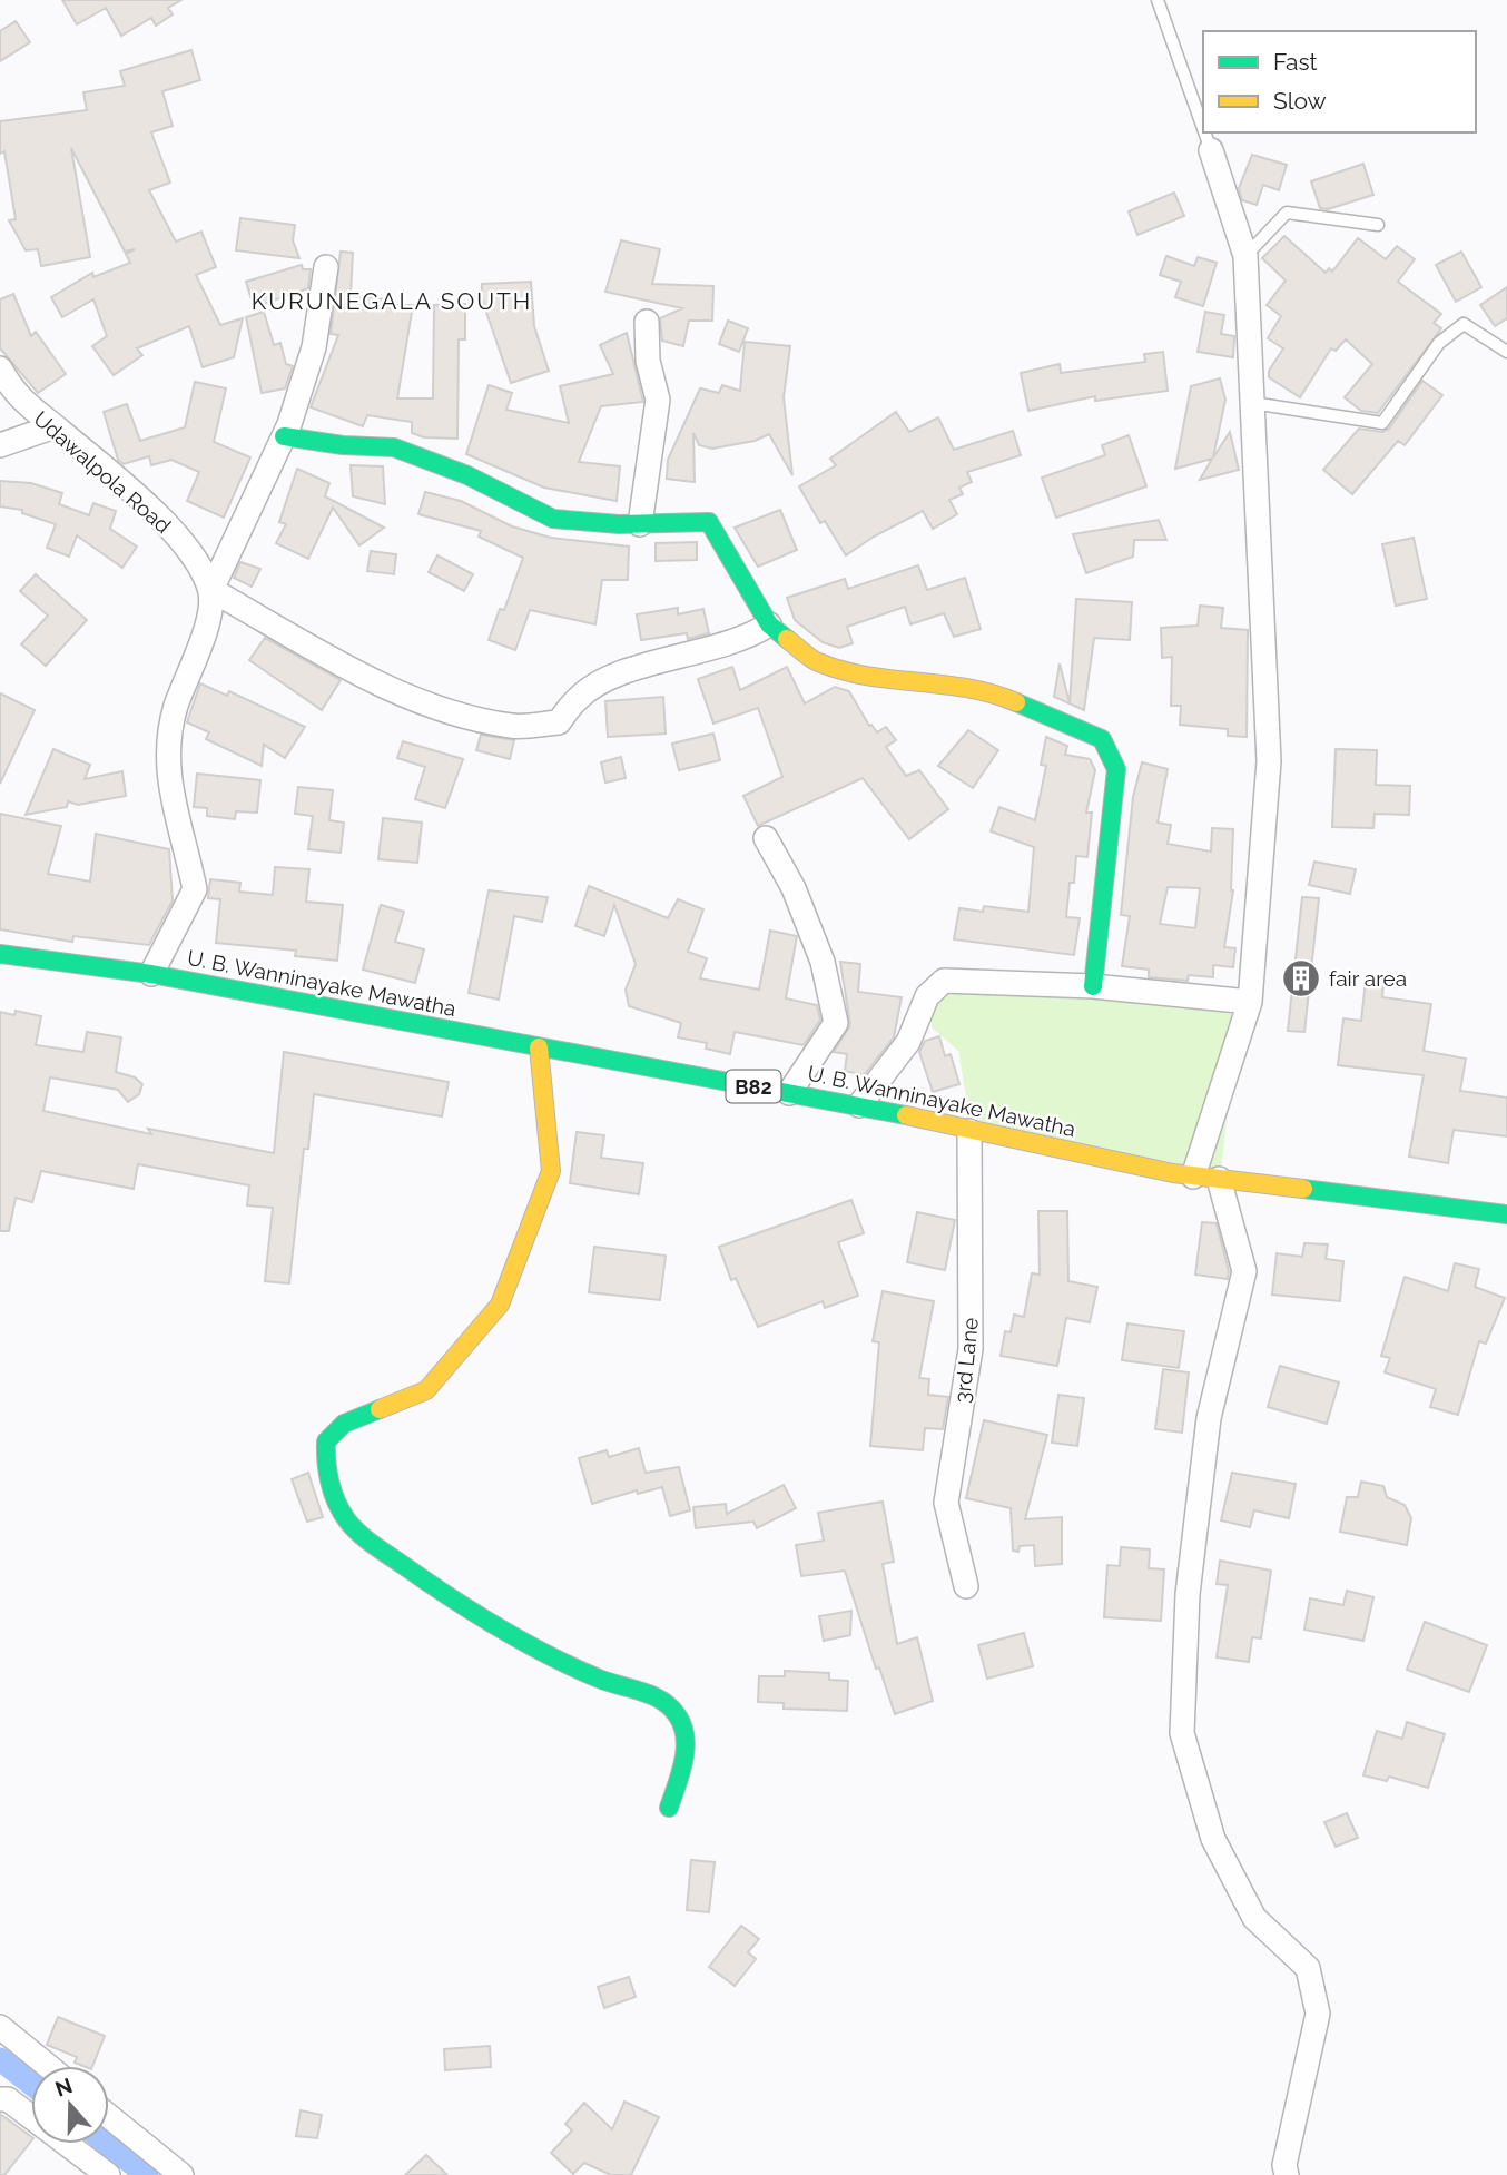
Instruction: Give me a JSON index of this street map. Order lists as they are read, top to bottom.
{
  "streets": {
    "street": [
      "Udawalpola Road",
      "U. B. Wanninayake Mawatha",
      "B82",
      "3rd Lane"
    ]
  },
  "crossings": [
    ["U. B. Wanninayake Mawatha", "3rd Lane"]
  ],
  "districts": ["KURUNEGALA SOUTH"],
  "places": {
    "building": ["fair area"]
  },
  "legend": ["Fast", "Slow"],
  "north": "top"
}
